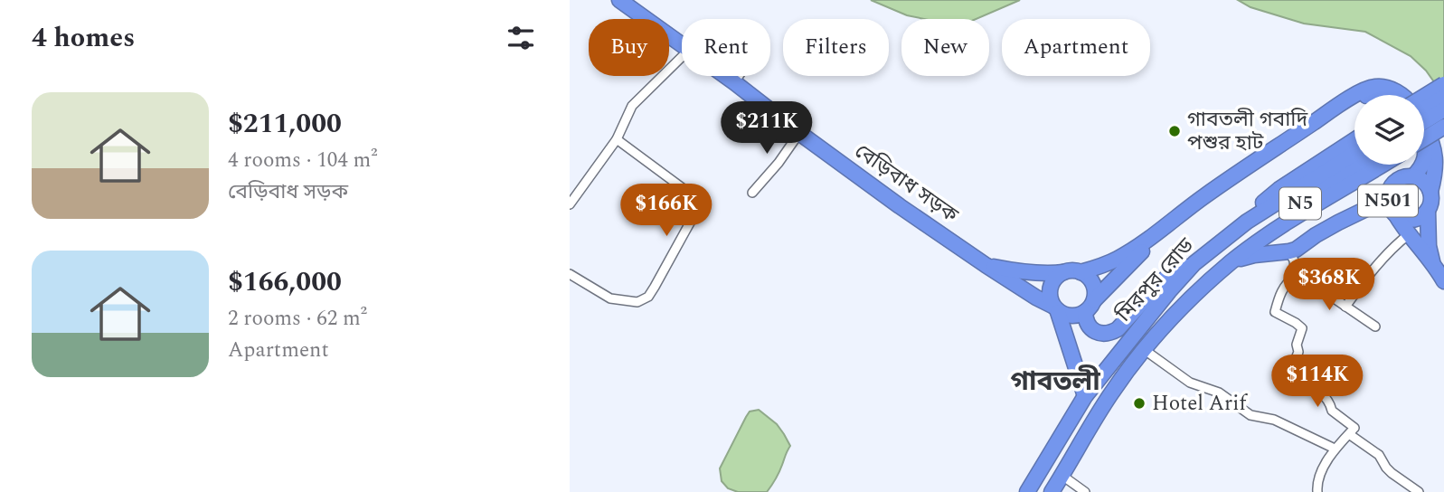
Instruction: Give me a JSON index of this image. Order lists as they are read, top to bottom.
{
  "streets": {
    "highway": [
      "বেড়িবাধ সড়ক",
      "N501",
      "N5",
      "মিরপুর রোড"
    ]
  },
  "crossings": [
    ["N501", "N5"],
    ["N501", "মিরপুর রোড"],
    ["N5", "মিরপুর রোড"]
  ],
  "districts": ["গাবতলী"],
  "places": ["গাবতলী গবাদি পশুর হাট", "Hotel Arif"],
  "page": {
    "heading": "4 homes",
    "chip": [
      "Buy",
      "Rent",
      "Filters",
      "New",
      "Apartment"
    ],
    "list": [
      {
        "name": "$211,000",
        "note": "4 rooms · 104 m² · বেড়িবাধ সড়ক"
      },
      {
        "name": "$166,000",
        "note": "2 rooms · 62 m² · Apartment"
      }
    ],
    "price": [
      "$211K",
      "$166K",
      "$368K",
      "$114K"
    ]
  }
}
